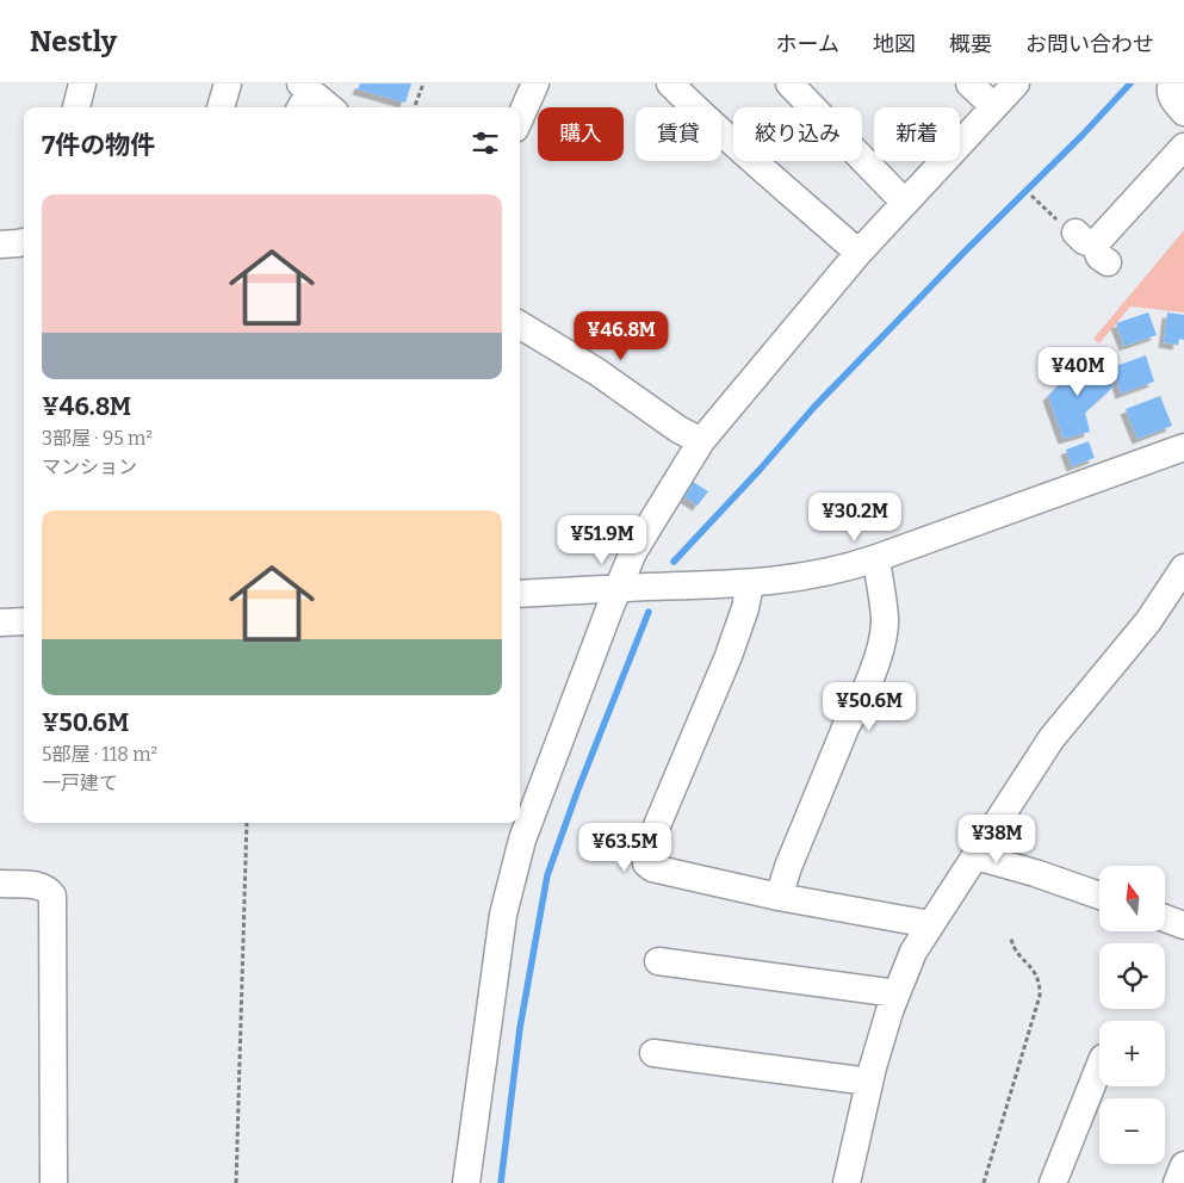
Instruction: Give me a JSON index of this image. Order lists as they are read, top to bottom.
{
  "north": "top",
  "page": {
    "header": "Nestly",
    "nav": [
      "ホーム",
      "地図",
      "概要",
      "お問い合わせ"
    ],
    "chip": [
      "購入",
      "賃貸",
      "絞り込み",
      "新着"
    ],
    "heading": "7件の物件",
    "list": [
      {
        "name": "¥46.8M",
        "note": "3部屋 · 95 m² · マンション"
      },
      {
        "name": "¥50.6M",
        "note": "5部屋 · 118 m² · 一戸建て"
      }
    ],
    "price": [
      "¥46.8M",
      "¥40M",
      "¥30.2M",
      "¥51.9M",
      "¥50.6M",
      "¥38M",
      "¥63.5M"
    ],
    "map_buttons": ["+", "−"]
  }
}
